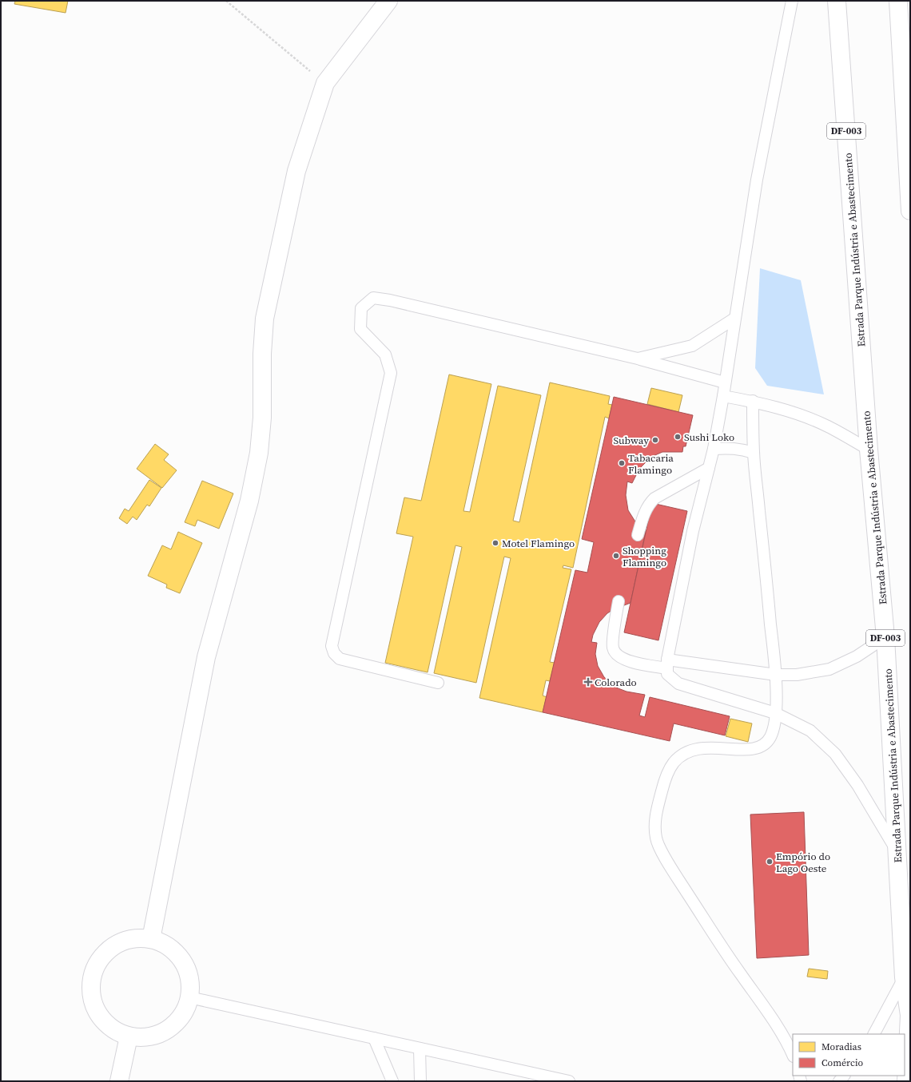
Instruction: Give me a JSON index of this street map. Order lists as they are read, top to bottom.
{
  "streets": {
    "main road": ["DF-003", "Estrada Parque Indústria e Abastecimento"]
  },
  "places": {
    "other": [
      "Sushi Loko",
      "Subway",
      "Tabacaria Flamingo",
      "Motel Flamingo",
      "Shopping Flamingo",
      "Empório do Lago Oeste"
    ],
    "health": ["Colorado"]
  },
  "legend": ["Moradias", "Comércio"]
}
